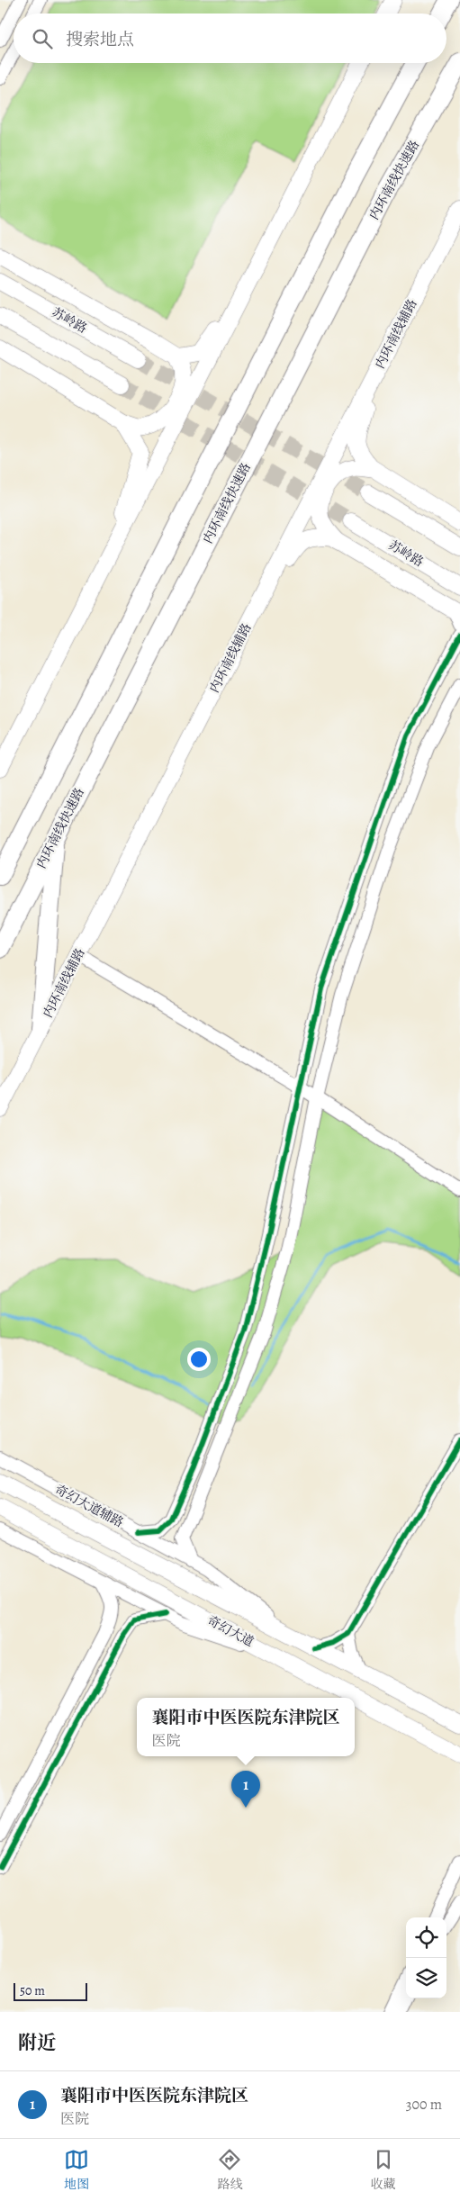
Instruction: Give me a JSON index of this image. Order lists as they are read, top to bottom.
{
  "streets": {
    "highway": ["内环南线快速路"],
    "main road": ["苏岭路", "内环南线辅路", "奇幻大道"],
    "street": ["奇幻大道辅路"]
  },
  "crossings": [
    ["奇幻大道辅路", "奇幻大道"]
  ],
  "scale_bar": "50 m",
  "page": {
    "search": "搜索地点",
    "popup": ["襄阳市中医医院东津院区", "医院"],
    "pins": "1",
    "scale": "50 m",
    "heading": "附近",
    "list": [
      {
        "mark": "1",
        "name": "襄阳市中医医院东津院区",
        "note": "医院",
        "value": "300 m"
      }
    ],
    "nav": ["地图", "路线", "收藏"]
  }
}
